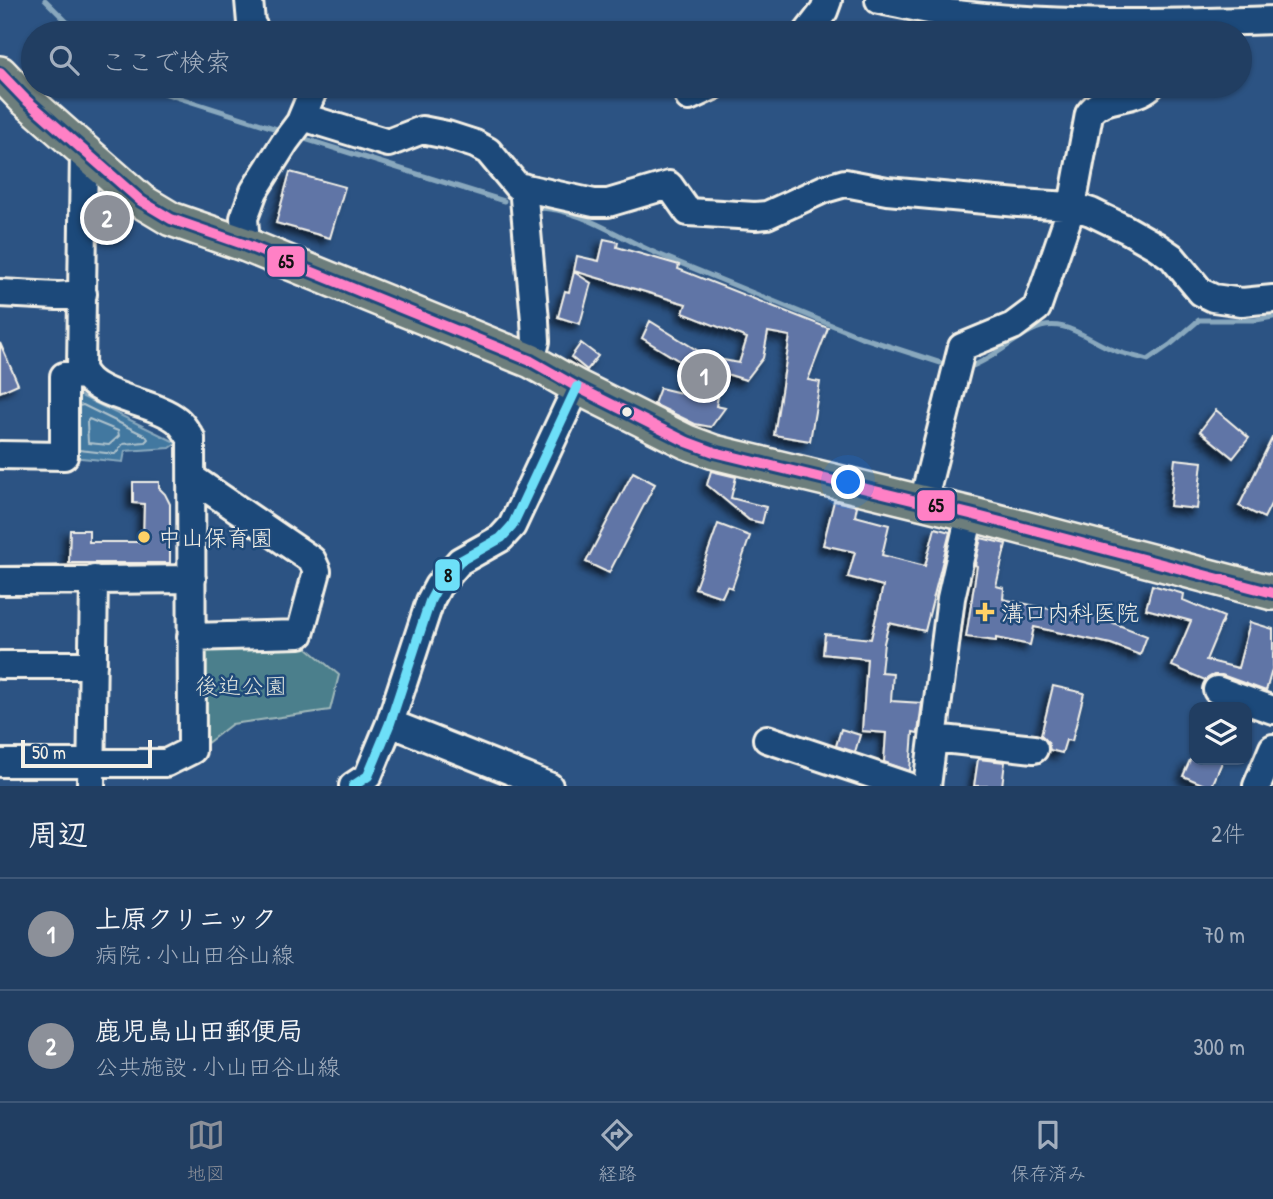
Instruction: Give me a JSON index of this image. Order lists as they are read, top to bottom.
{
  "parks": ["後迫公園"],
  "places": {
    "other": ["中山保育園"],
    "health": ["溝口内科医院"]
  },
  "lines": ["transit line 65", "transit line 8"],
  "scale_bar": "50 m",
  "page": {
    "search": "ここで検索",
    "pins": ["2", "1"],
    "scale": "50 m",
    "heading": ["周辺", "2件"],
    "list": [
      {
        "mark": "1",
        "name": "上原クリニック",
        "note": "病院 · 小山田谷山線",
        "value": "70 m"
      },
      {
        "mark": "2",
        "name": "鹿児島山田郵便局",
        "note": "公共施設 · 小山田谷山線",
        "value": "300 m"
      }
    ],
    "nav": ["地図", "経路", "保存済み"]
  }
}
